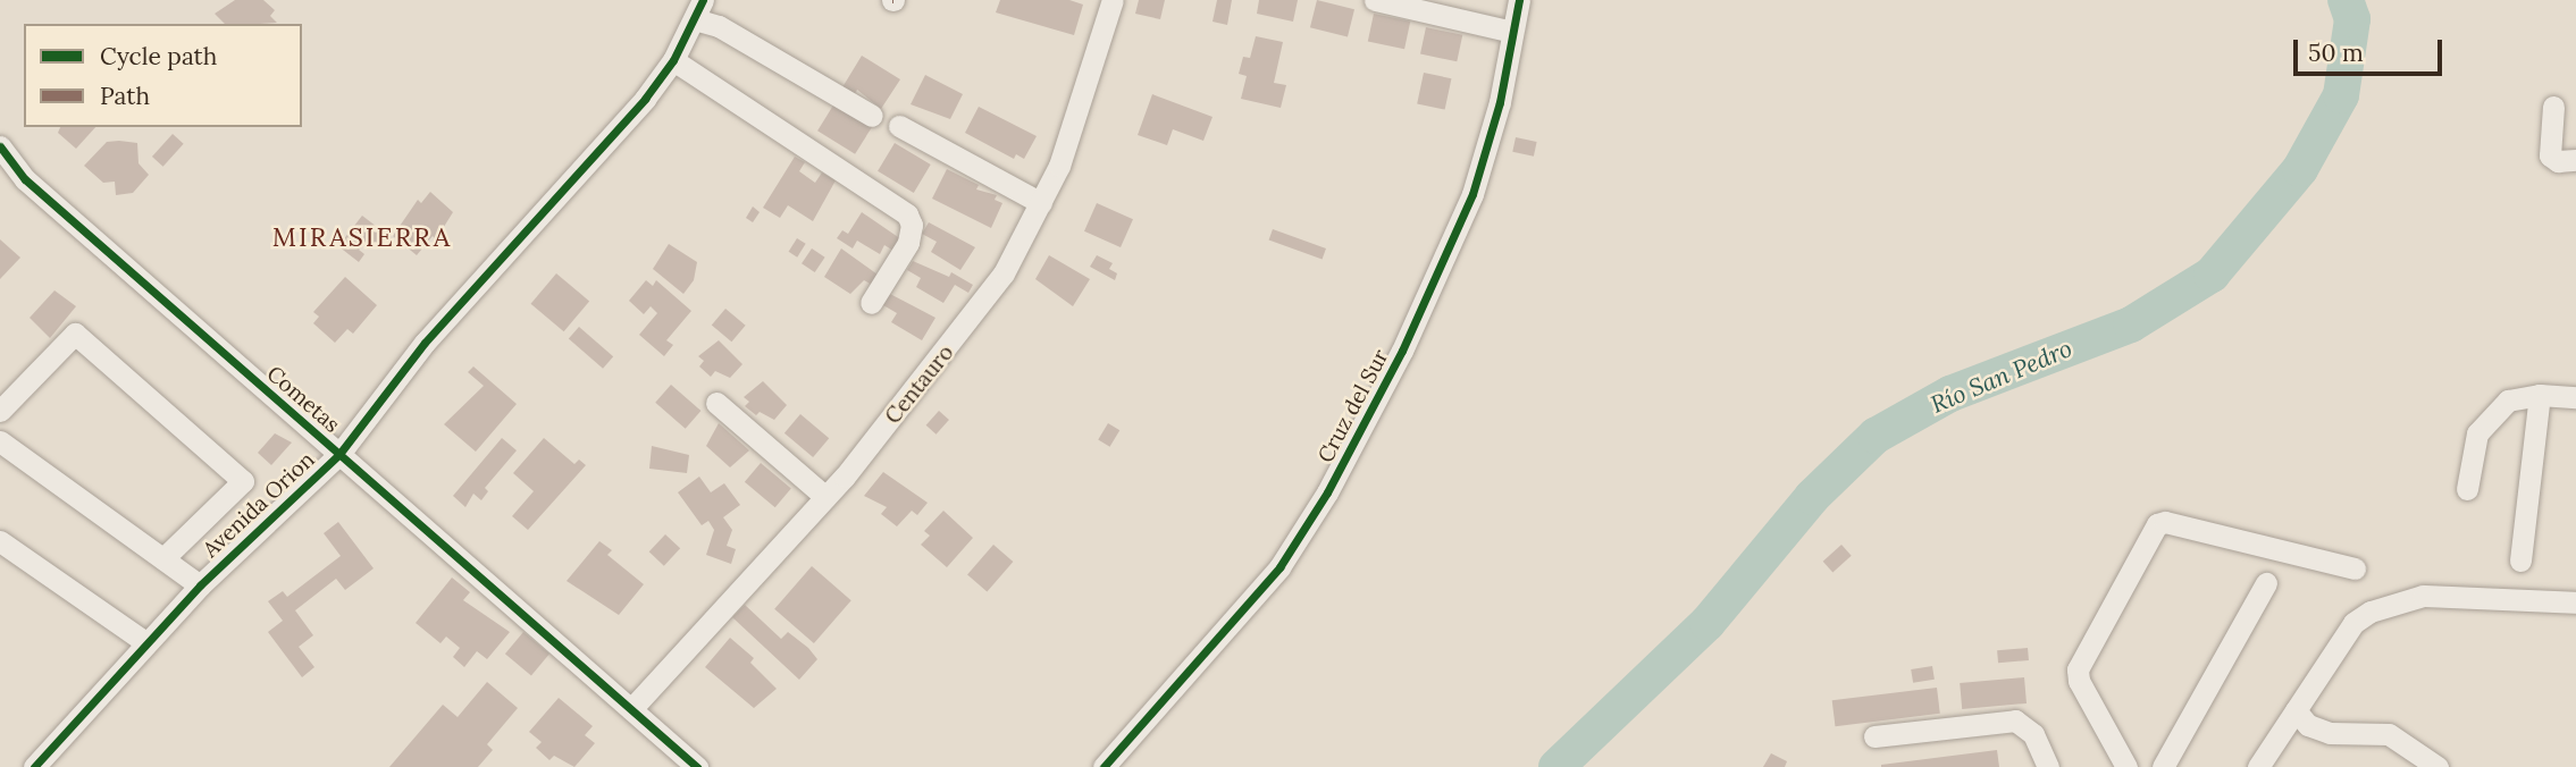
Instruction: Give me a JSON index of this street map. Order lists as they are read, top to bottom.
{
  "streets": {
    "street": [
      "Centauro",
      "Cometas",
      "Cruz del Sur",
      "Avenida Orion"
    ]
  },
  "crossings": [
    ["Centauro", "Cometas"],
    ["Cometas", "Avenida Orion"]
  ],
  "districts": ["MIRASIERRA"],
  "water": ["Río San Pedro"],
  "legend": ["Cycle path", "Path"],
  "scale_bar": "50 m"
}
